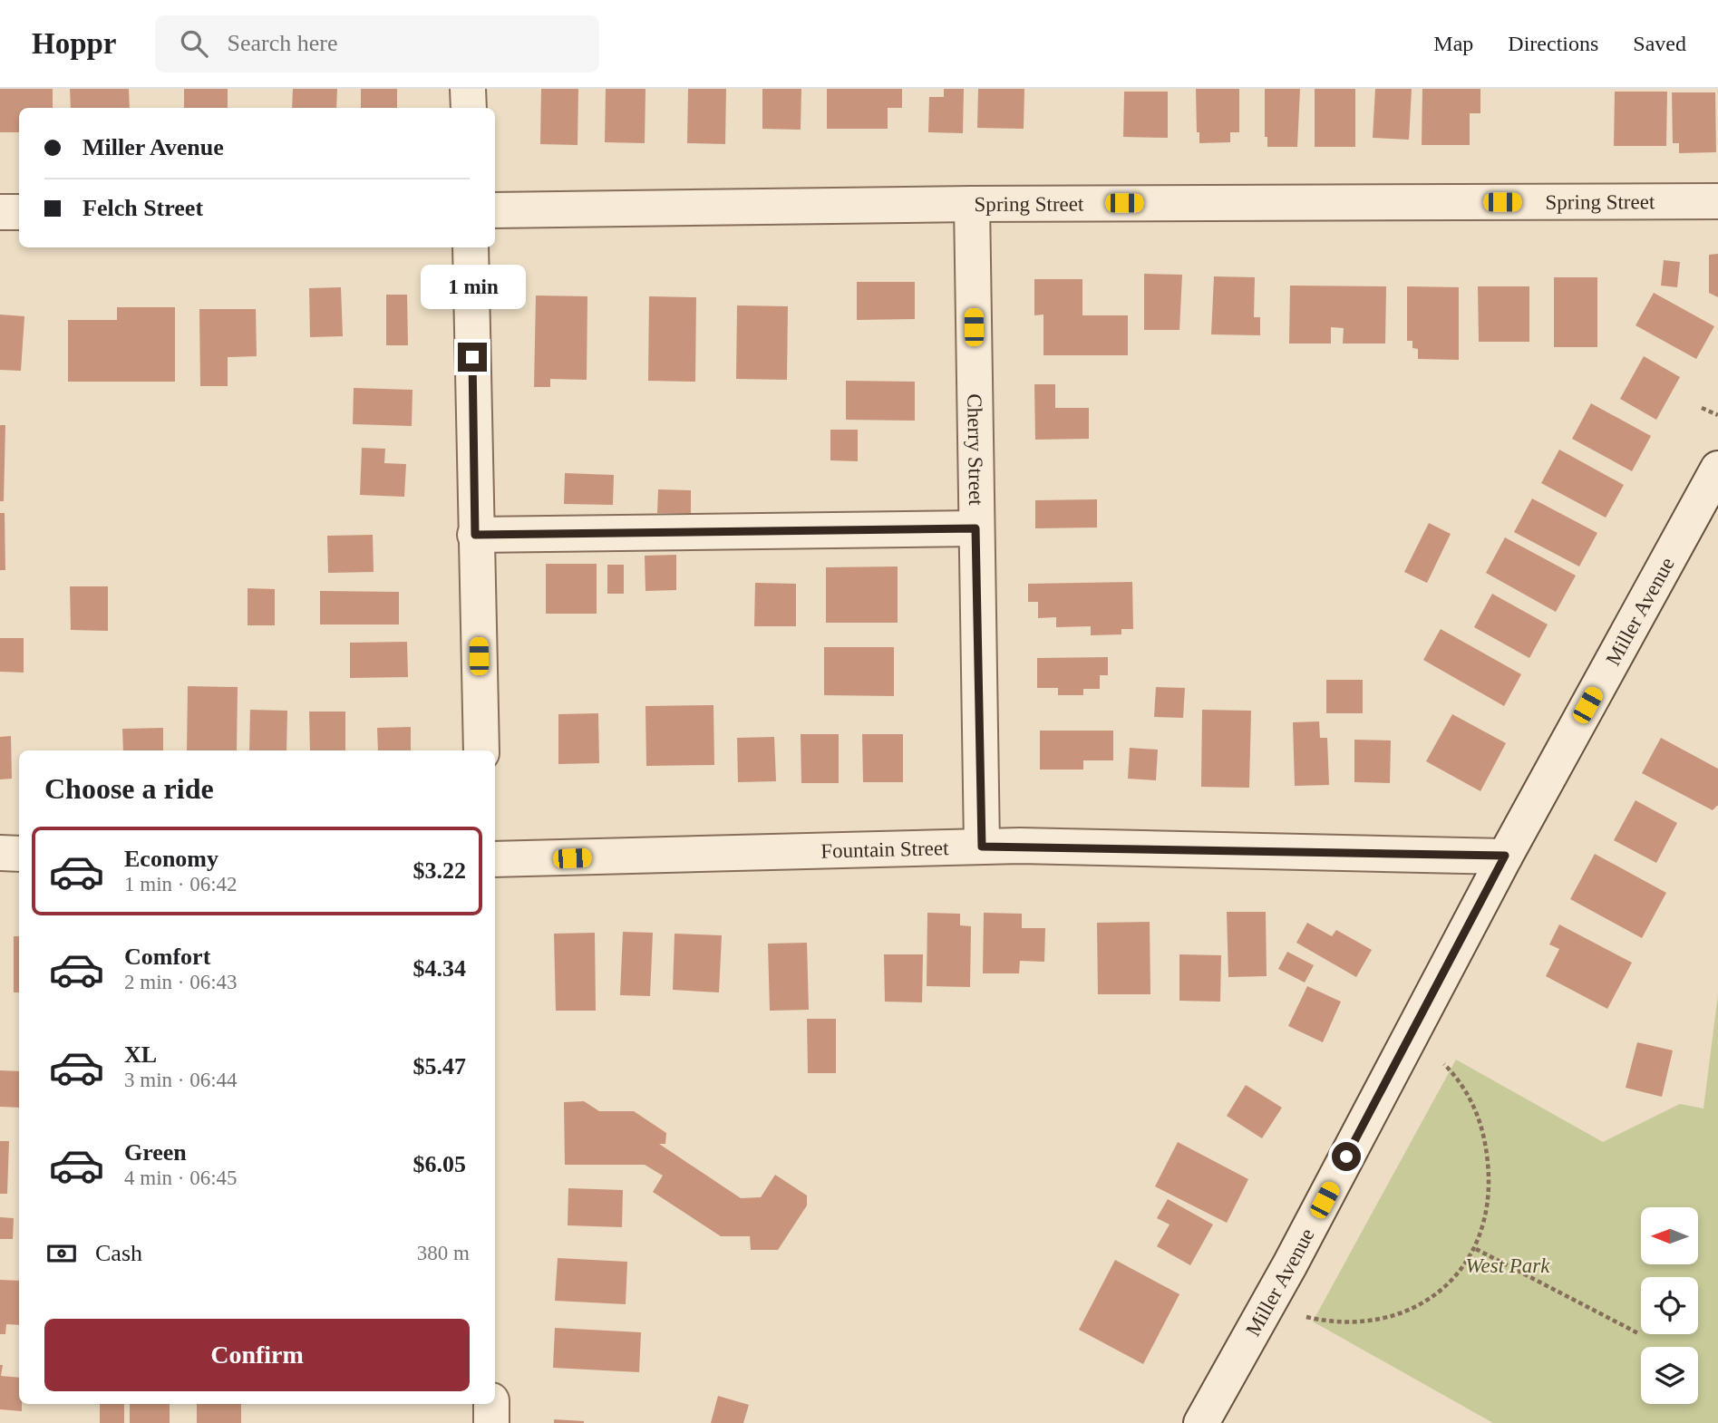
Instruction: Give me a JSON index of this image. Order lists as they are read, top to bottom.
{
  "streets": {
    "street": [
      "Spring Street",
      "Cherry Street",
      "Miller Avenue",
      "Fountain Street"
    ]
  },
  "crossings": [
    ["Spring Street", "Cherry Street"],
    ["Cherry Street", "Fountain Street"],
    ["Miller Avenue", "Fountain Street"]
  ],
  "parks": ["West Park"],
  "north": "left",
  "page": {
    "header": "Hoppr",
    "search": "Search here",
    "nav": ["Map", "Directions", "Saved"],
    "banner": ["Miller Avenue", "Felch Street"],
    "bubble": "1 min",
    "heading": "Choose a ride",
    "list": [
      {
        "name": "Economy",
        "note": "1 min · 06:42",
        "value": "$3.22"
      },
      {
        "name": "Comfort",
        "note": "2 min · 06:43",
        "value": "$4.34"
      },
      {
        "name": "XL",
        "note": "3 min · 06:44",
        "value": "$5.47"
      },
      {
        "name": "Green",
        "note": "4 min · 06:45",
        "value": "$6.05"
      }
    ],
    "pay": ["Cash", "380 m"],
    "buttons": "Confirm"
  }
}
